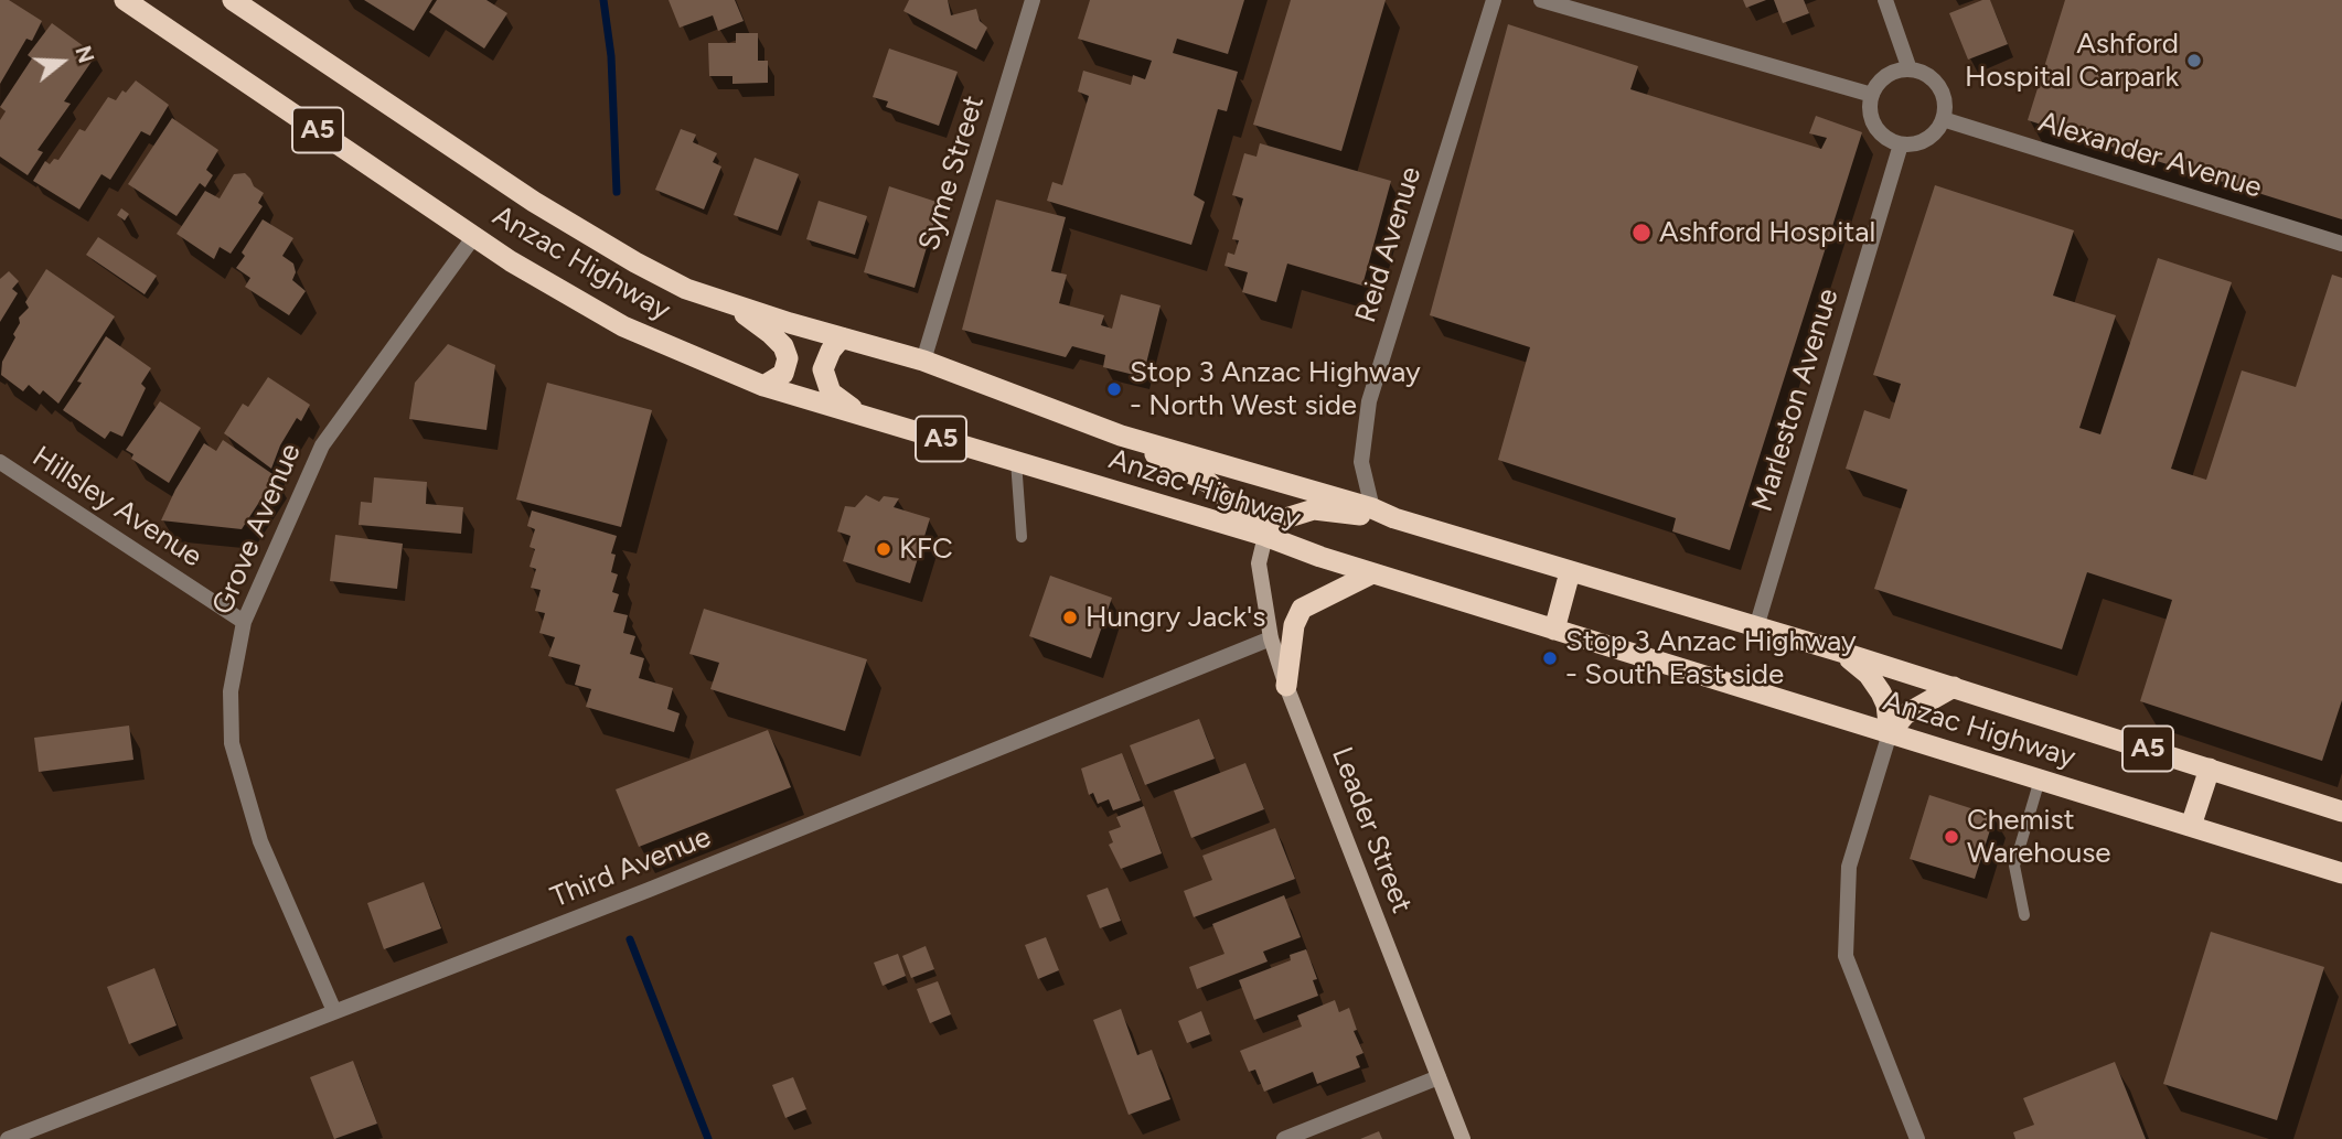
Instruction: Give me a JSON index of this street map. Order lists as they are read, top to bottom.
{
  "streets": {
    "highway": ["A5", "Anzac Highway"],
    "main road": ["Leader Street"],
    "street": [
      "Alexander Avenue",
      "Syme Street",
      "Reid Avenue",
      "Marleston Avenue",
      "Hillsley Avenue",
      "Grove Avenue",
      "Third Avenue"
    ]
  },
  "crossings": [
    ["Alexander Avenue", "Marleston Avenue"],
    ["Syme Street", "Anzac Highway"],
    ["Reid Avenue", "Anzac Highway"],
    ["Anzac Highway", "Marleston Avenue"],
    ["Anzac Highway", "Grove Avenue"],
    ["Anzac Highway", "Leader Street"],
    ["Hillsley Avenue", "Grove Avenue"],
    ["Grove Avenue", "Third Avenue"],
    ["Leader Street", "Third Avenue"]
  ],
  "places": [
    "Ashford Hospital Carpark",
    "Ashford Hospital",
    "Stop 3 Anzac Highway - North West side",
    "KFC",
    "Hungry Jack's",
    "Stop 3 Anzac Highway - South East side",
    "Chemist Warehouse"
  ],
  "north": "right"
}
